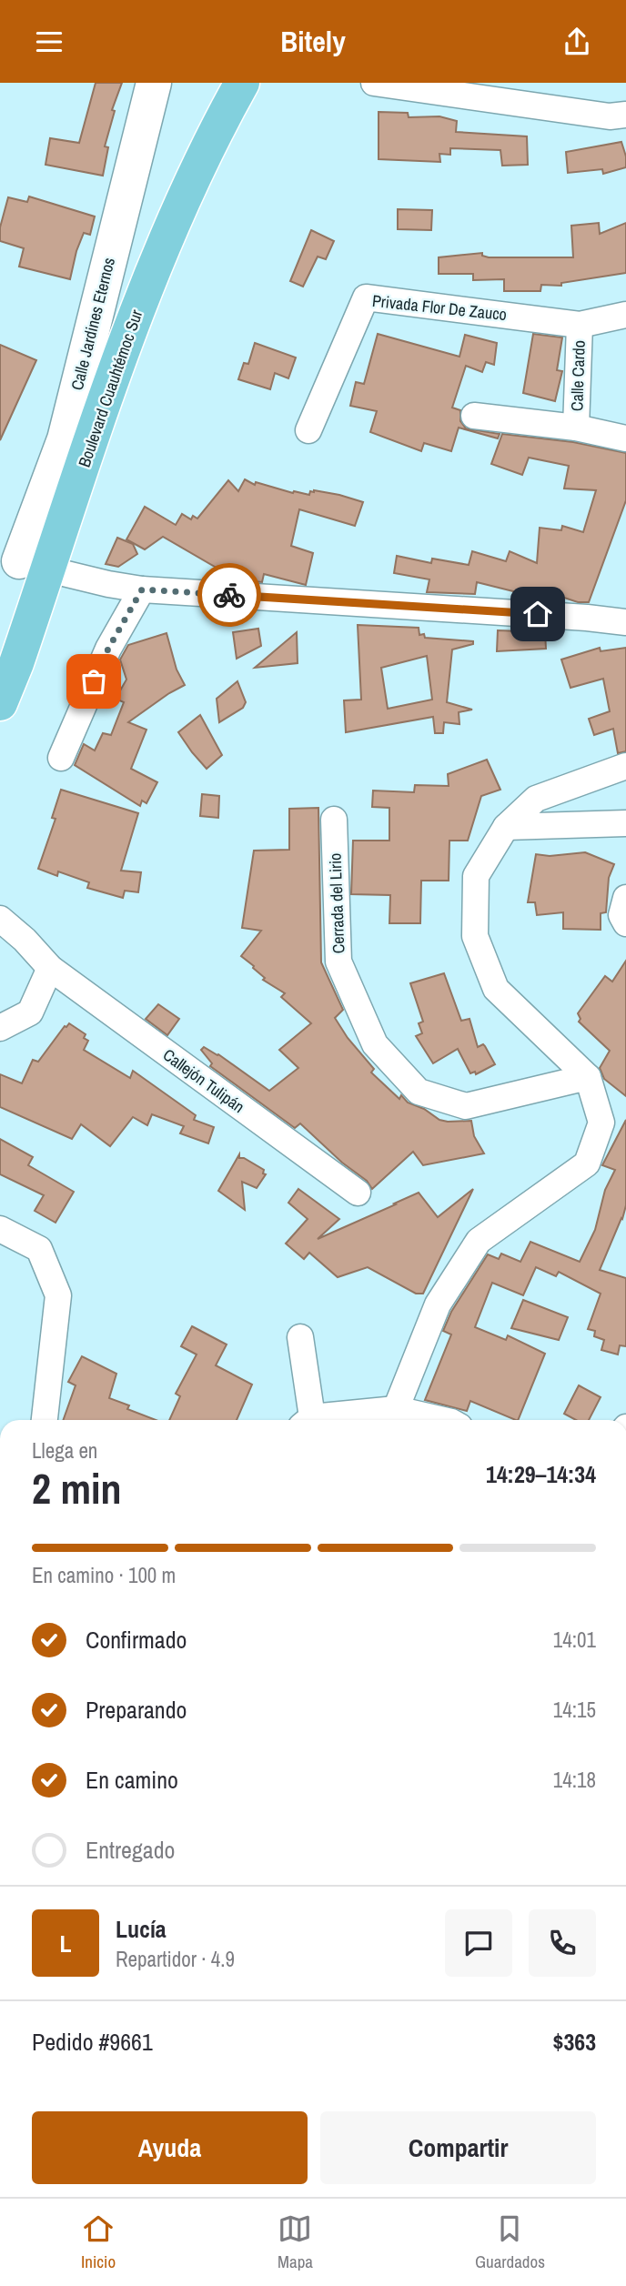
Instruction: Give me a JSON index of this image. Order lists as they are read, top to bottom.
{
  "streets": {
    "main road": ["Boulevard Cuauhtémoc Sur"],
    "street": [
      "Privada Flor De Zauco",
      "Calle Jardines Eternos",
      "Calle Cardo",
      "Cerrada del Lirio",
      "Callejón Tulipán"
    ]
  },
  "crossings": [
    ["Privada Flor De Zauco", "Calle Cardo"],
    ["Calle Jardines Eternos", "Boulevard Cuauhtémoc Sur"]
  ],
  "page": {
    "header": "Bitely",
    "heading": ["2 min", "Llega en", "14:29–14:34"],
    "panel": [
      "Lucía",
      "Repartidor · 4.9",
      "Pedido #9661",
      "$363"
    ],
    "bar": "En camino · 100 m",
    "list": [
      ["Confirmado", "14:01"],
      ["Preparando", "14:15"],
      ["En camino", "14:18"],
      "Entregado"
    ],
    "round": "L",
    "buttons": ["Ayuda", "Compartir"],
    "tabs": ["Inicio", "Mapa", "Guardados"]
  }
}
